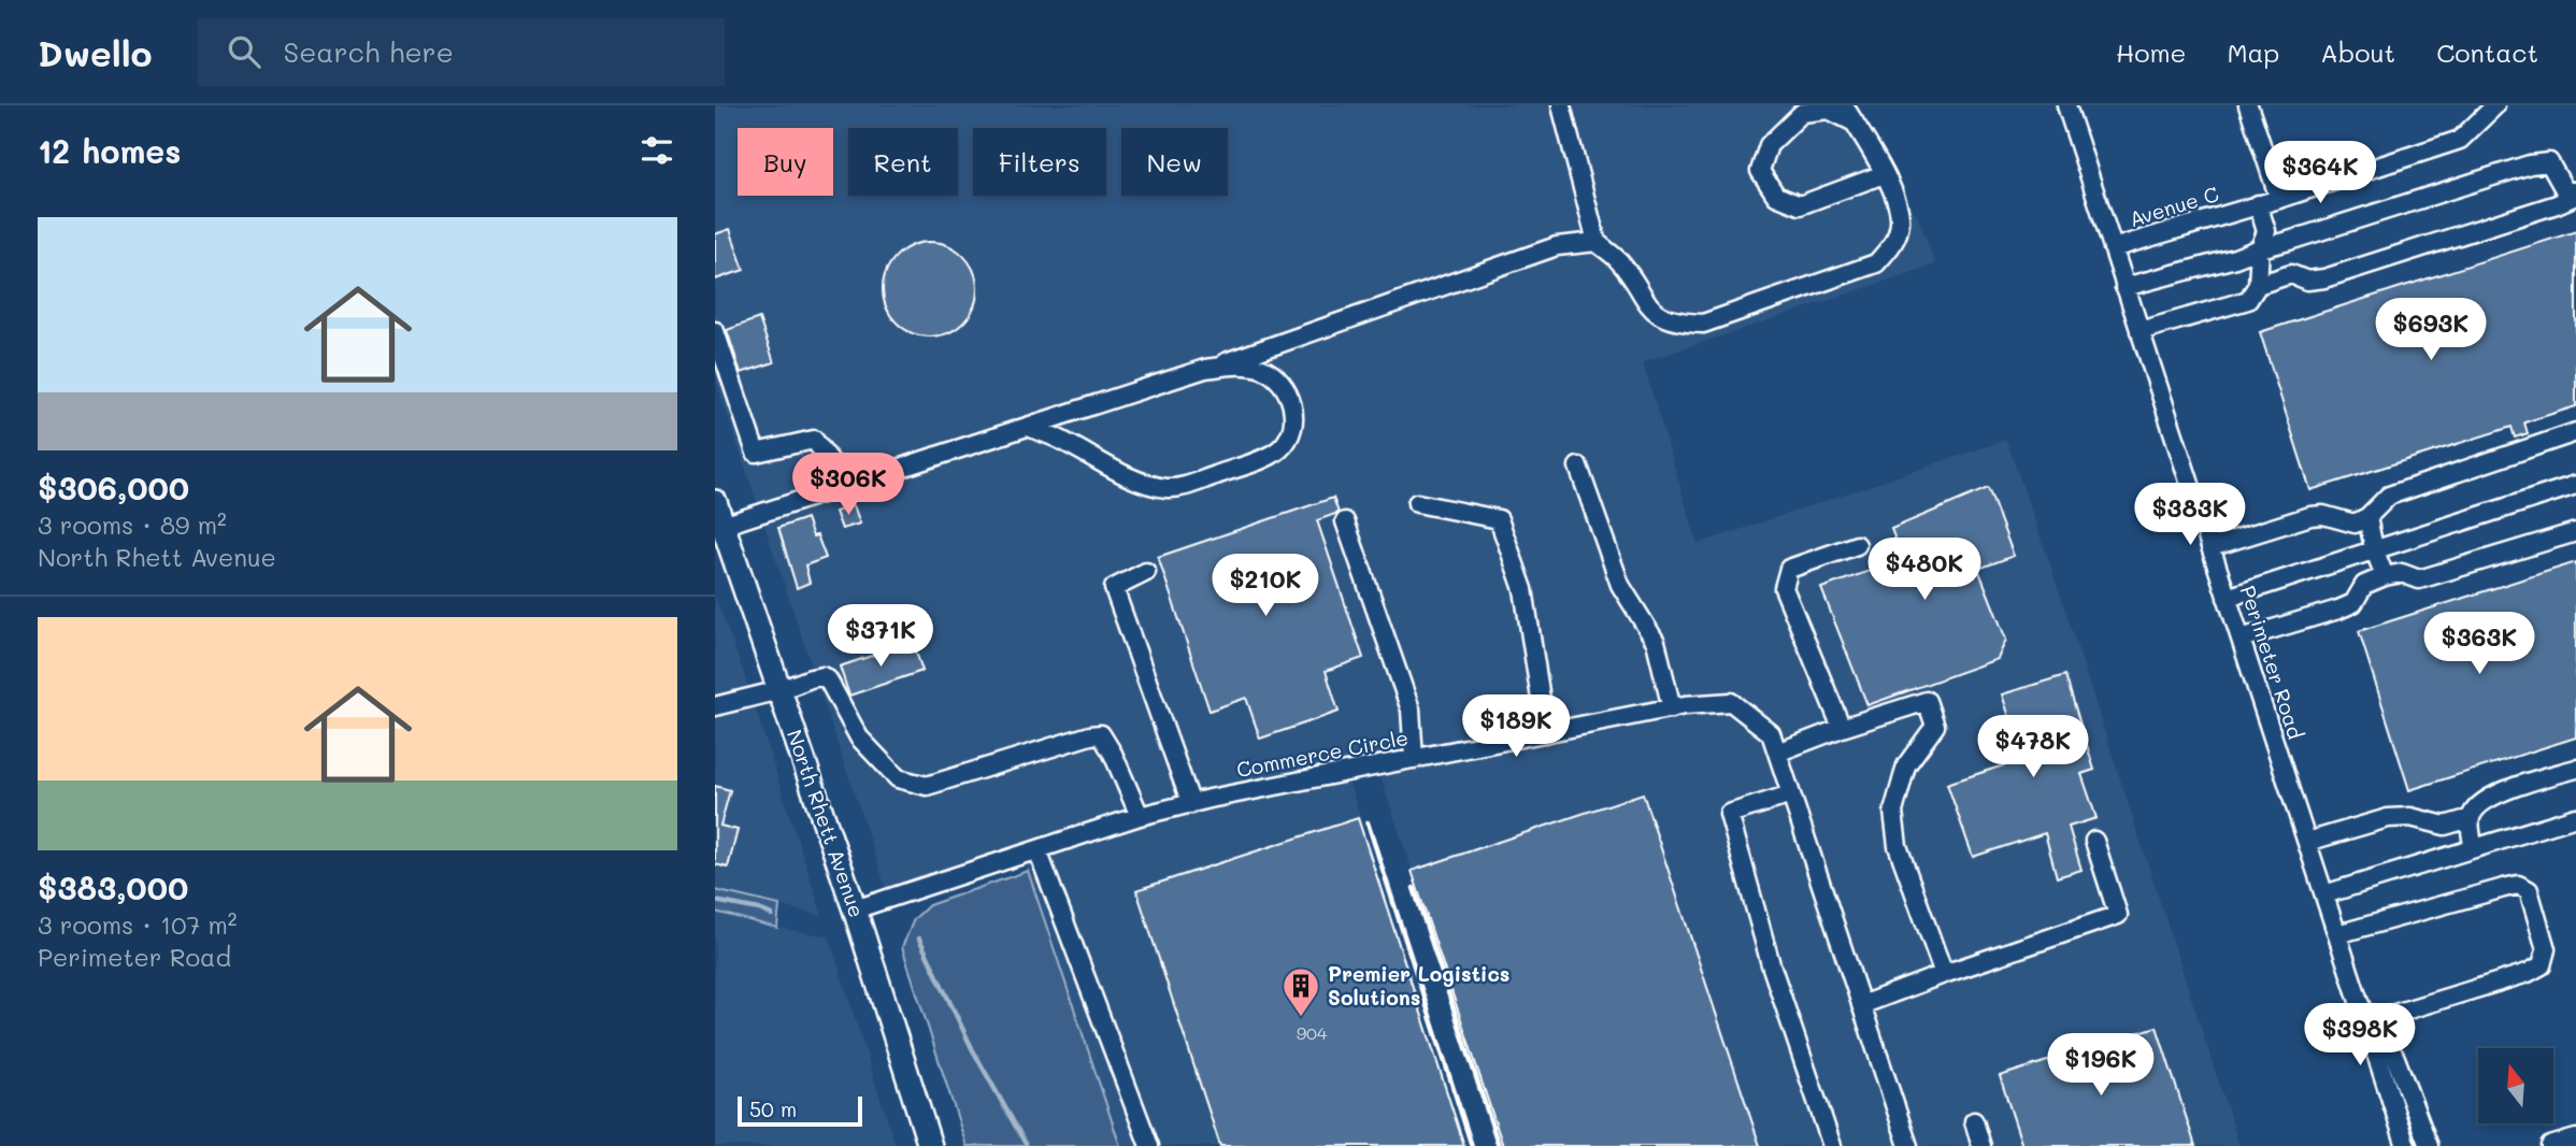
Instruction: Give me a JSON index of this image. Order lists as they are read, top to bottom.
{
  "streets": {
    "main road": ["North Rhett Avenue"],
    "street": ["Avenue C", "Perimeter Road", "Commerce Circle"]
  },
  "crossings": [
    ["Avenue C", "Perimeter Road"],
    ["Commerce Circle", "North Rhett Avenue"]
  ],
  "places": {
    "building": ["Premier Logistics Solutions"]
  },
  "house_numbers": ["904"],
  "scale_bar": "50 m",
  "north": "top",
  "page": {
    "header": "Dwello",
    "search": "Search here",
    "nav": [
      "Home",
      "Map",
      "About",
      "Contact"
    ],
    "heading": "12 homes",
    "chip": [
      "Buy",
      "Rent",
      "Filters",
      "New"
    ],
    "price": [
      "$364K",
      "$693K",
      "$306K",
      "$383K",
      "$480K",
      "$210K",
      "$371K",
      "$363K",
      "$189K",
      "$478K",
      "$398K",
      "$196K"
    ],
    "list": [
      {
        "name": "$306,000",
        "note": "3 rooms · 89 m² · North Rhett Avenue"
      },
      {
        "name": "$383,000",
        "note": "3 rooms · 107 m² · Perimeter Road"
      }
    ],
    "scale": "50 m"
  }
}
